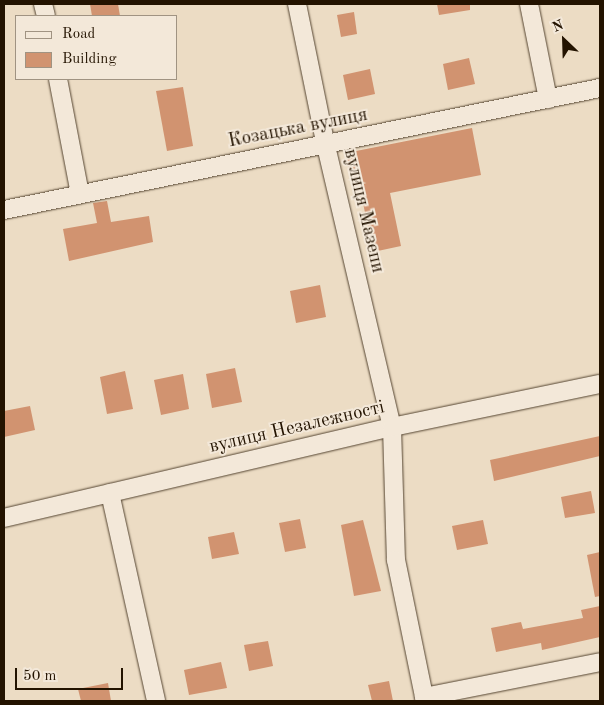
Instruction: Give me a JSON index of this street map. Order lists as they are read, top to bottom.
{
  "streets": {
    "street": ["Козацька вулиця", "вулиця Мазепи", "вулиця Незалежності"]
  },
  "crossings": [
    ["Козацька вулиця", "вулиця Мазепи"],
    ["вулиця Мазепи", "вулиця Незалежності"]
  ],
  "legend": ["Road", "Building"],
  "scale_bar": "50 m",
  "north": "top left"
}
